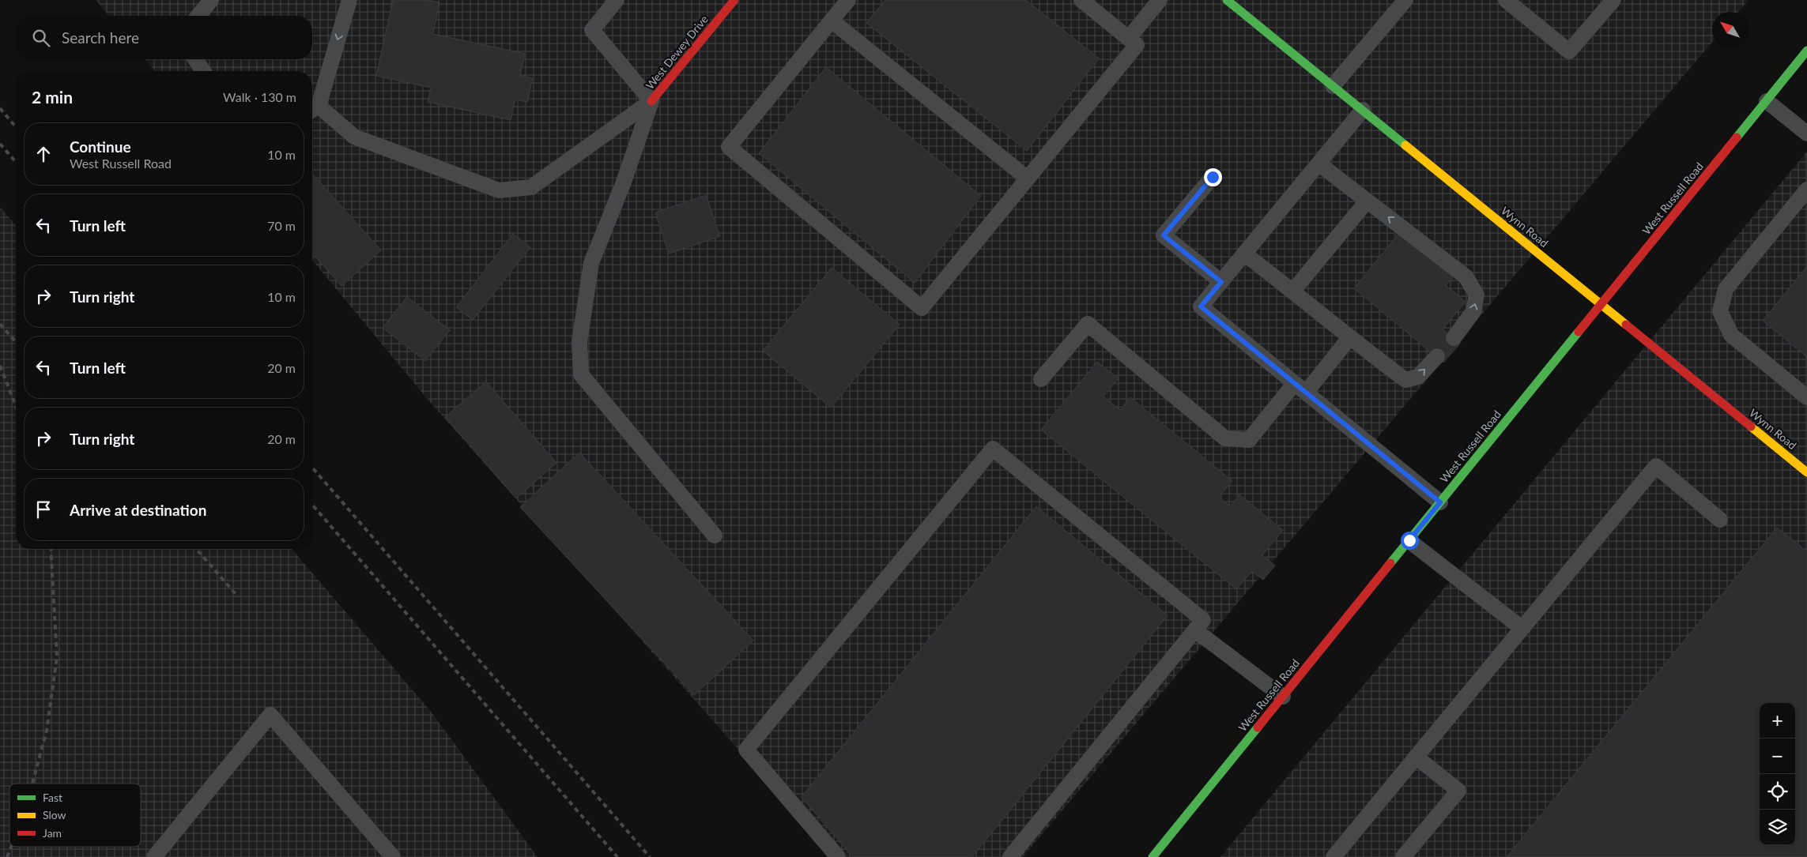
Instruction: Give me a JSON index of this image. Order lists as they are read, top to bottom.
{
  "streets": {
    "main road": ["West Dewey Drive", "West Russell Road", "Wynn Road"]
  },
  "crossings": [
    ["West Russell Road", "Wynn Road"]
  ],
  "legend": ["Fast", "Slow", "Jam"],
  "north": "top left",
  "page": {
    "search": "Search here",
    "heading": ["2 min", "Walk · 130 m"],
    "list": [
      ["Continue", "West Russell Road", "10 m"],
      ["Turn left", "70 m"],
      ["Turn right", "10 m"],
      ["Turn left", "20 m"],
      ["Turn right", "20 m"],
      "Arrive at destination"
    ],
    "map_buttons": ["+", "−"]
  }
}
